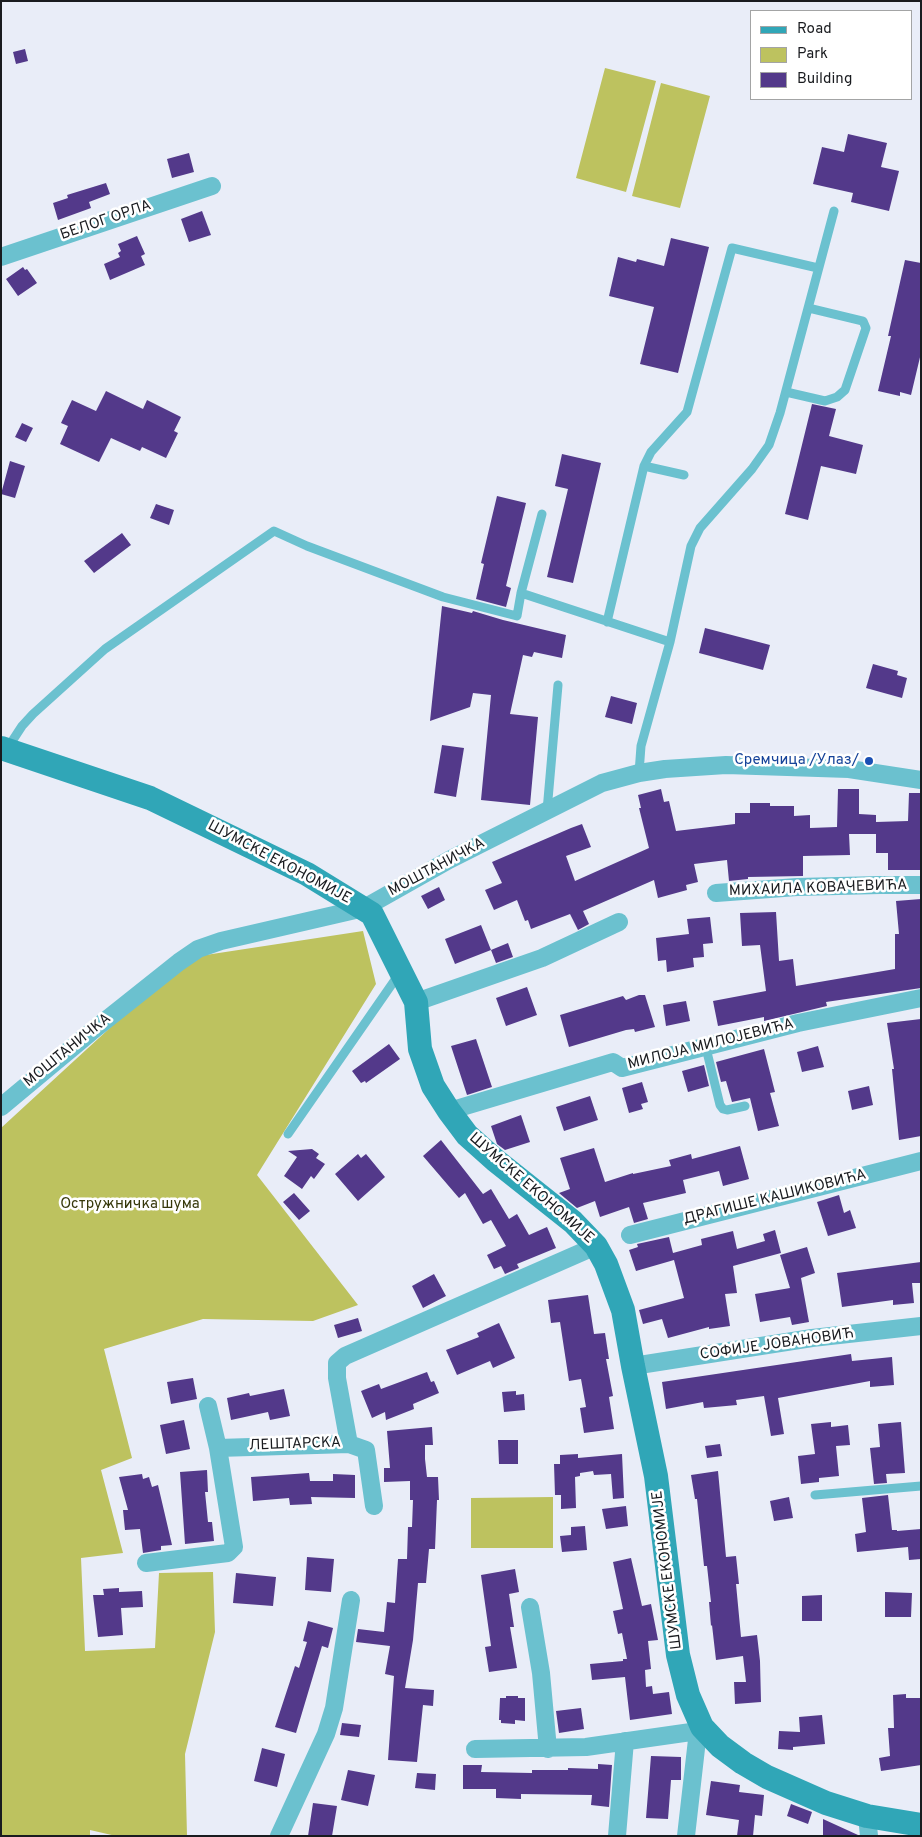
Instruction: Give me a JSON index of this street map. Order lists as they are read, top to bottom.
{
  "streets": {
    "street": [
      "БЕЛОГ ОРЛА",
      "ШУМСКЕ ЕКОНОМИЈЕ",
      "МОШТАНИЧКА",
      "МИХАИЛА КОВАЧЕВИЋА",
      "МИЛОЈА МИЛОЈЕВИЋА",
      "ДРАГИШЕ КАШИКОВИЋА",
      "СОФИЈЕ ЈОВАНОВИЋ",
      "ЛЕШТАРСКА"
    ]
  },
  "crossings": [
    ["ШУМСКЕ ЕКОНОМИЈЕ", "МОШТАНИЧКА"],
    ["ШУМСКЕ ЕКОНОМИЈЕ", "МИЛОЈА МИЛОЈЕВИЋА"],
    ["ШУМСКЕ ЕКОНОМИЈЕ", "СОФИЈЕ ЈОВАНОВИЋ"],
    ["ШУМСКЕ ЕКОНОМИЈЕ", "ЛЕШТАРСКА"]
  ],
  "parks": ["Остружничка шума"],
  "places": ["Сремчица /Улаз/"],
  "legend": ["Road", "Park", "Building"]
}
